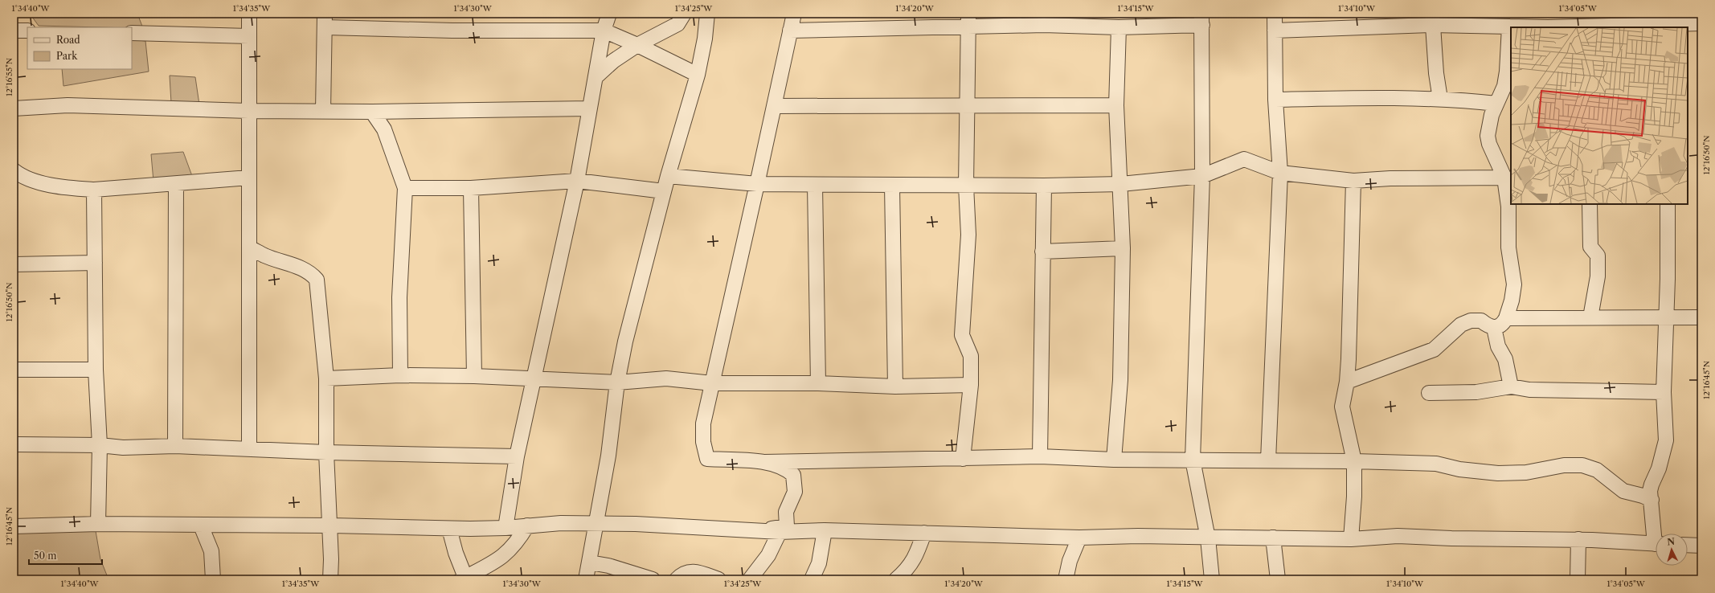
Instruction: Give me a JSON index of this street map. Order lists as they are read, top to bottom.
{
  "legend": ["Road", "Park"],
  "scale_bar": "50 m",
  "north": "top",
  "coordinates": [
    "1°34'40\"W",
    "1°34'35\"W",
    "1°34'30\"W",
    "1°34'25\"W",
    "1°34'20\"W",
    "1°34'15\"W",
    "1°34'10\"W",
    "1°34'05\"W",
    "12°16'55\"N",
    "12°16'50\"N",
    "12°16'45\"N"
  ]
}
